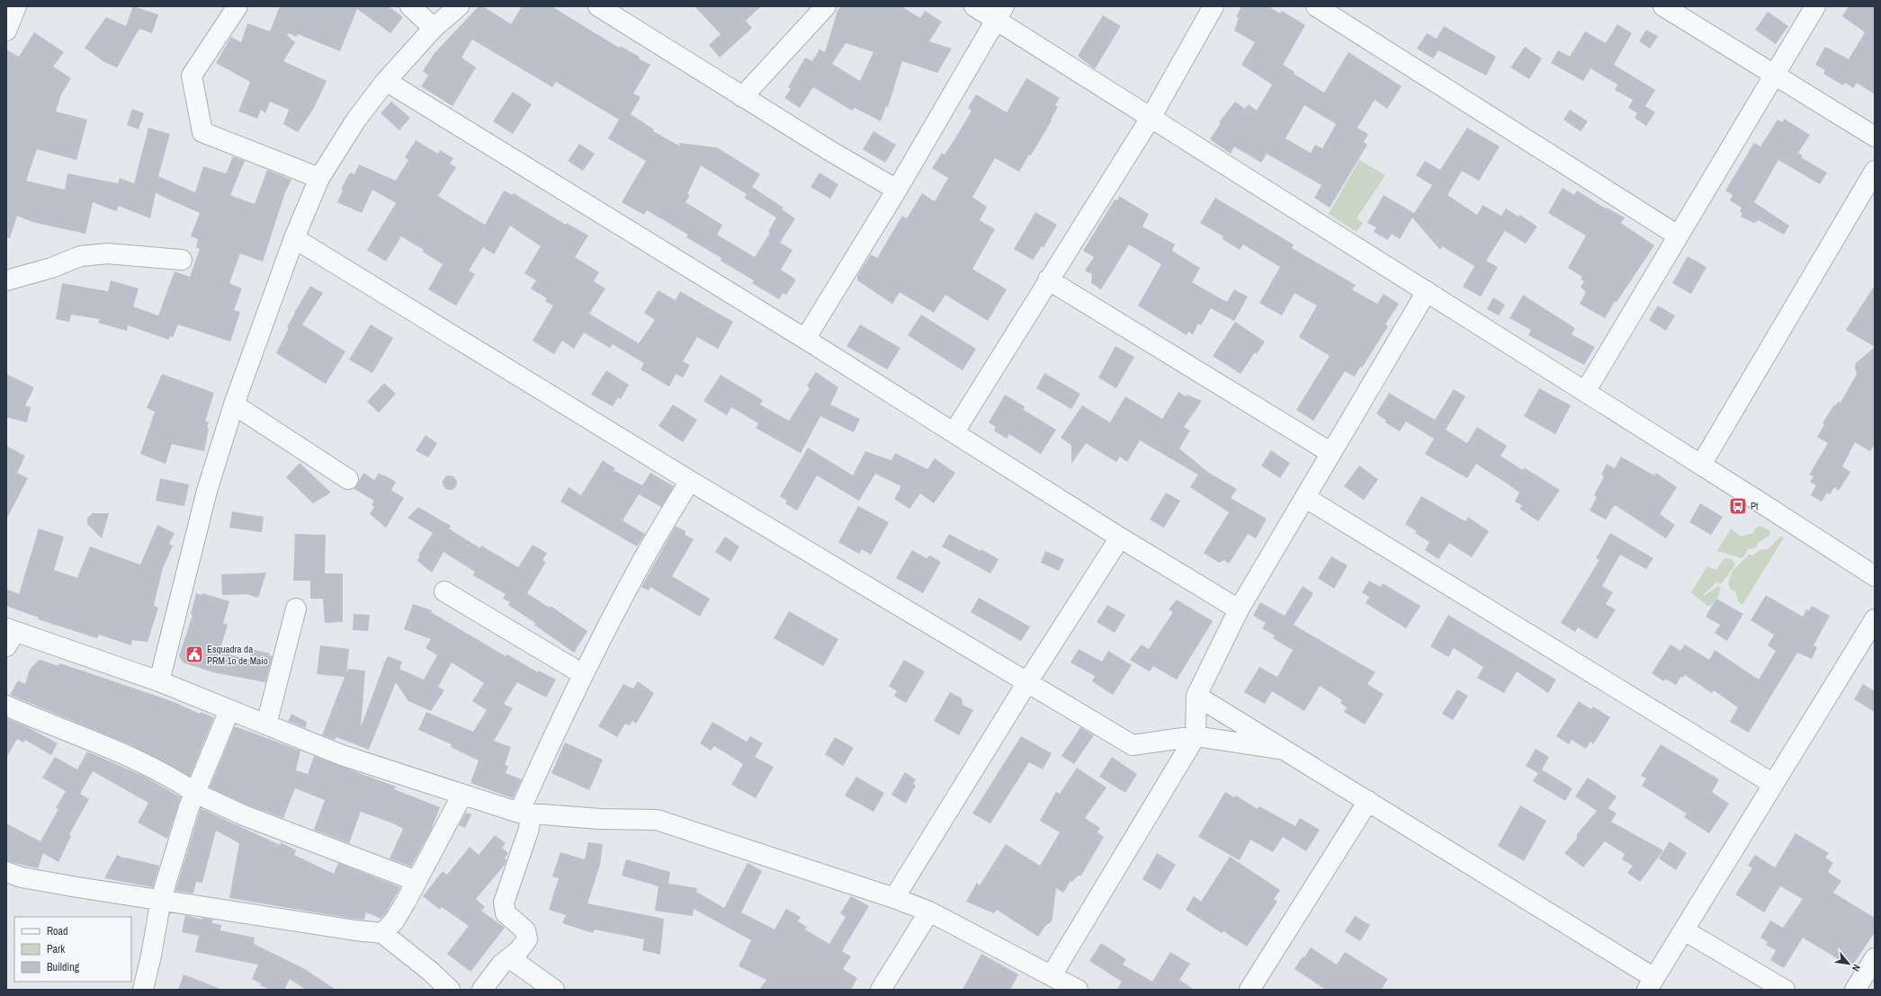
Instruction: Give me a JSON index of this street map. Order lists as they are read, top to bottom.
{
  "places": {
    "bus stop": ["Pt"],
    "public building": ["Esquadra da PRM 1o de Maio"]
  },
  "legend": ["Road", "Park", "Building"],
  "north": "bottom right"
}
